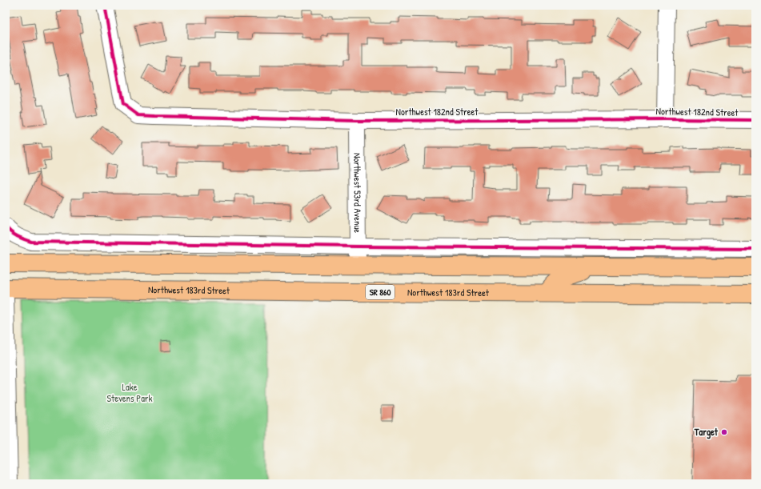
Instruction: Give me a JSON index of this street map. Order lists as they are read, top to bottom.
{
  "streets": {
    "main road": ["Northwest 183rd Street", "SR 860"],
    "street": ["Northwest 182nd Street", "Northwest 53rd Avenue"]
  },
  "crossings": [
    ["Northwest 182nd Street", "Northwest 53rd Avenue"]
  ],
  "parks": ["Lake Stevens Park"],
  "places": ["Target"]
}
